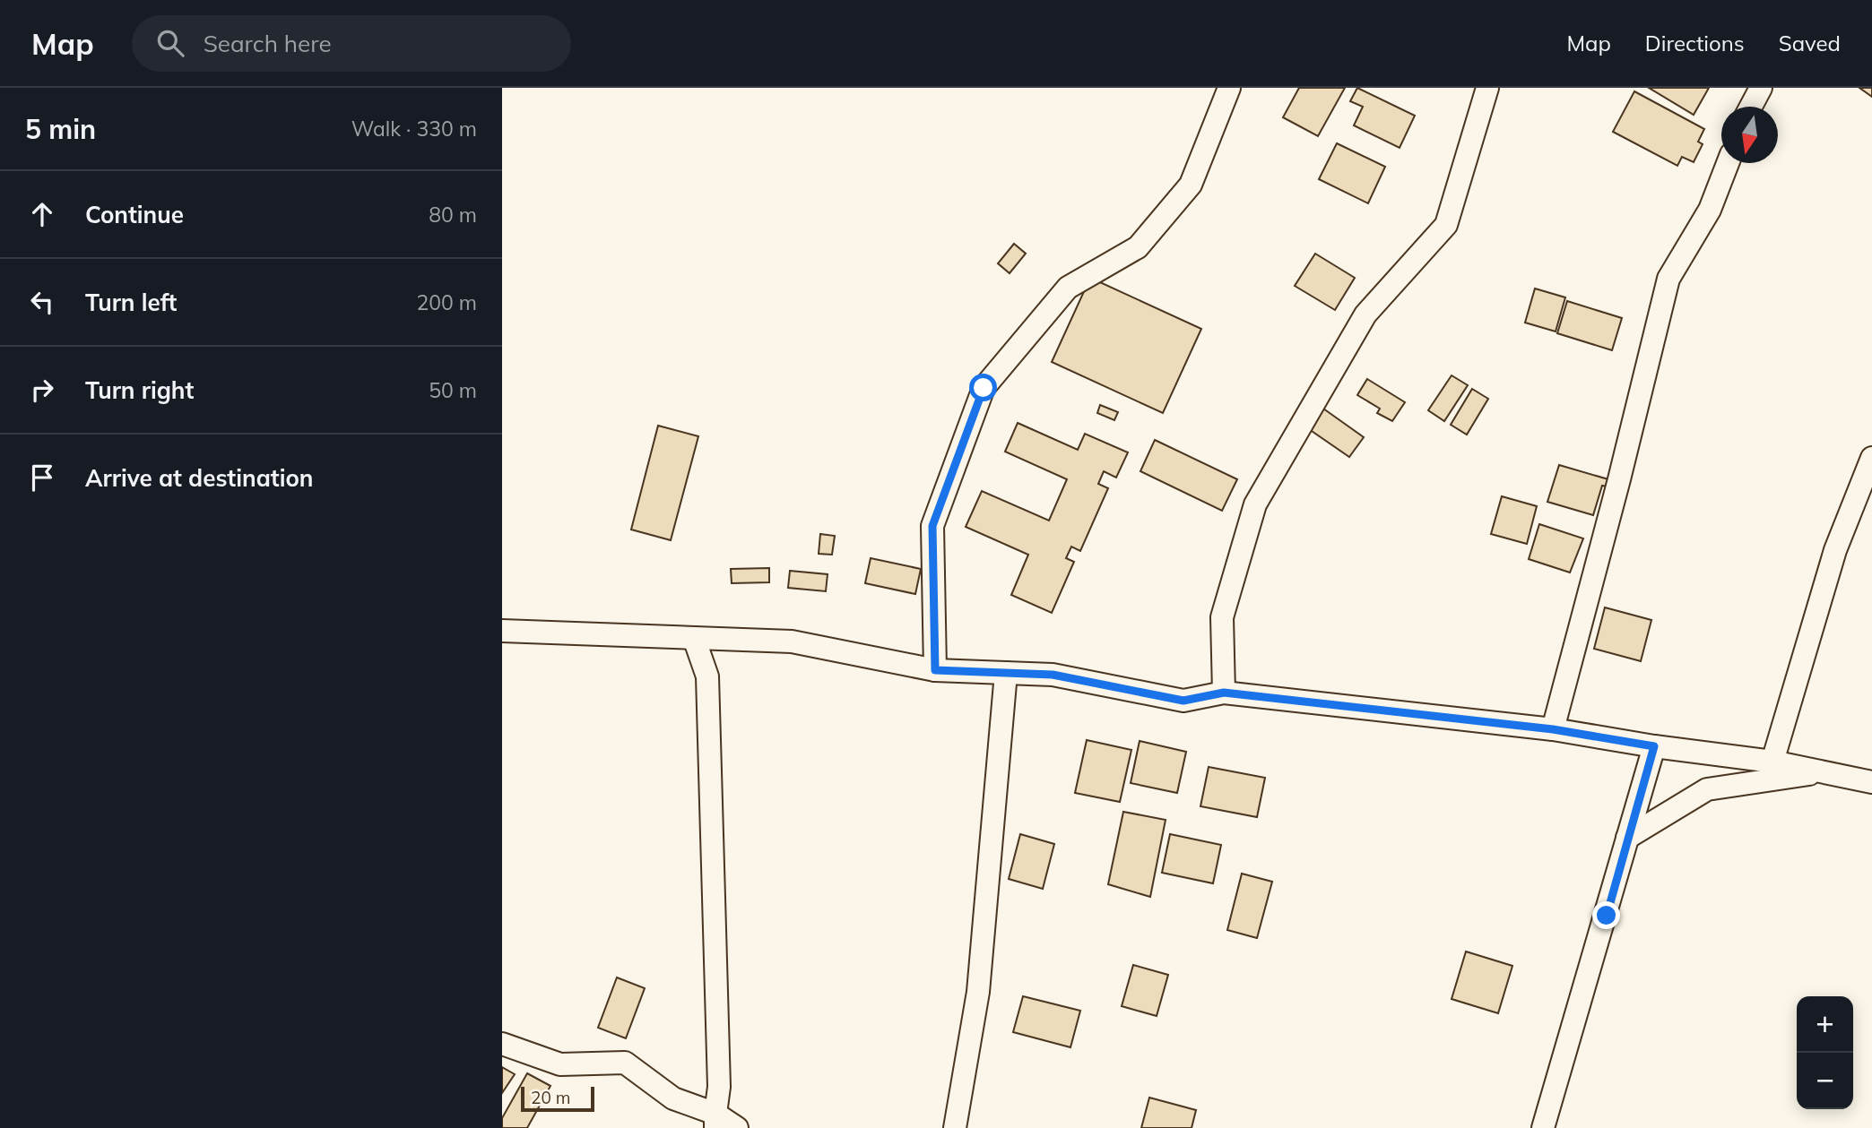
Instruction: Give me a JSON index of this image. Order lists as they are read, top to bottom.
{
  "scale_bar": "20 m",
  "north": "bottom",
  "page": {
    "header": "Map",
    "search": "Search here",
    "nav": ["Map", "Directions", "Saved"],
    "heading": ["5 min", "Walk · 330 m"],
    "list": [
      ["Continue", "80 m"],
      ["Turn left", "200 m"],
      ["Turn right", "50 m"],
      "Arrive at destination"
    ],
    "map_buttons": ["+", "−"],
    "scale": "20 m"
  }
}
